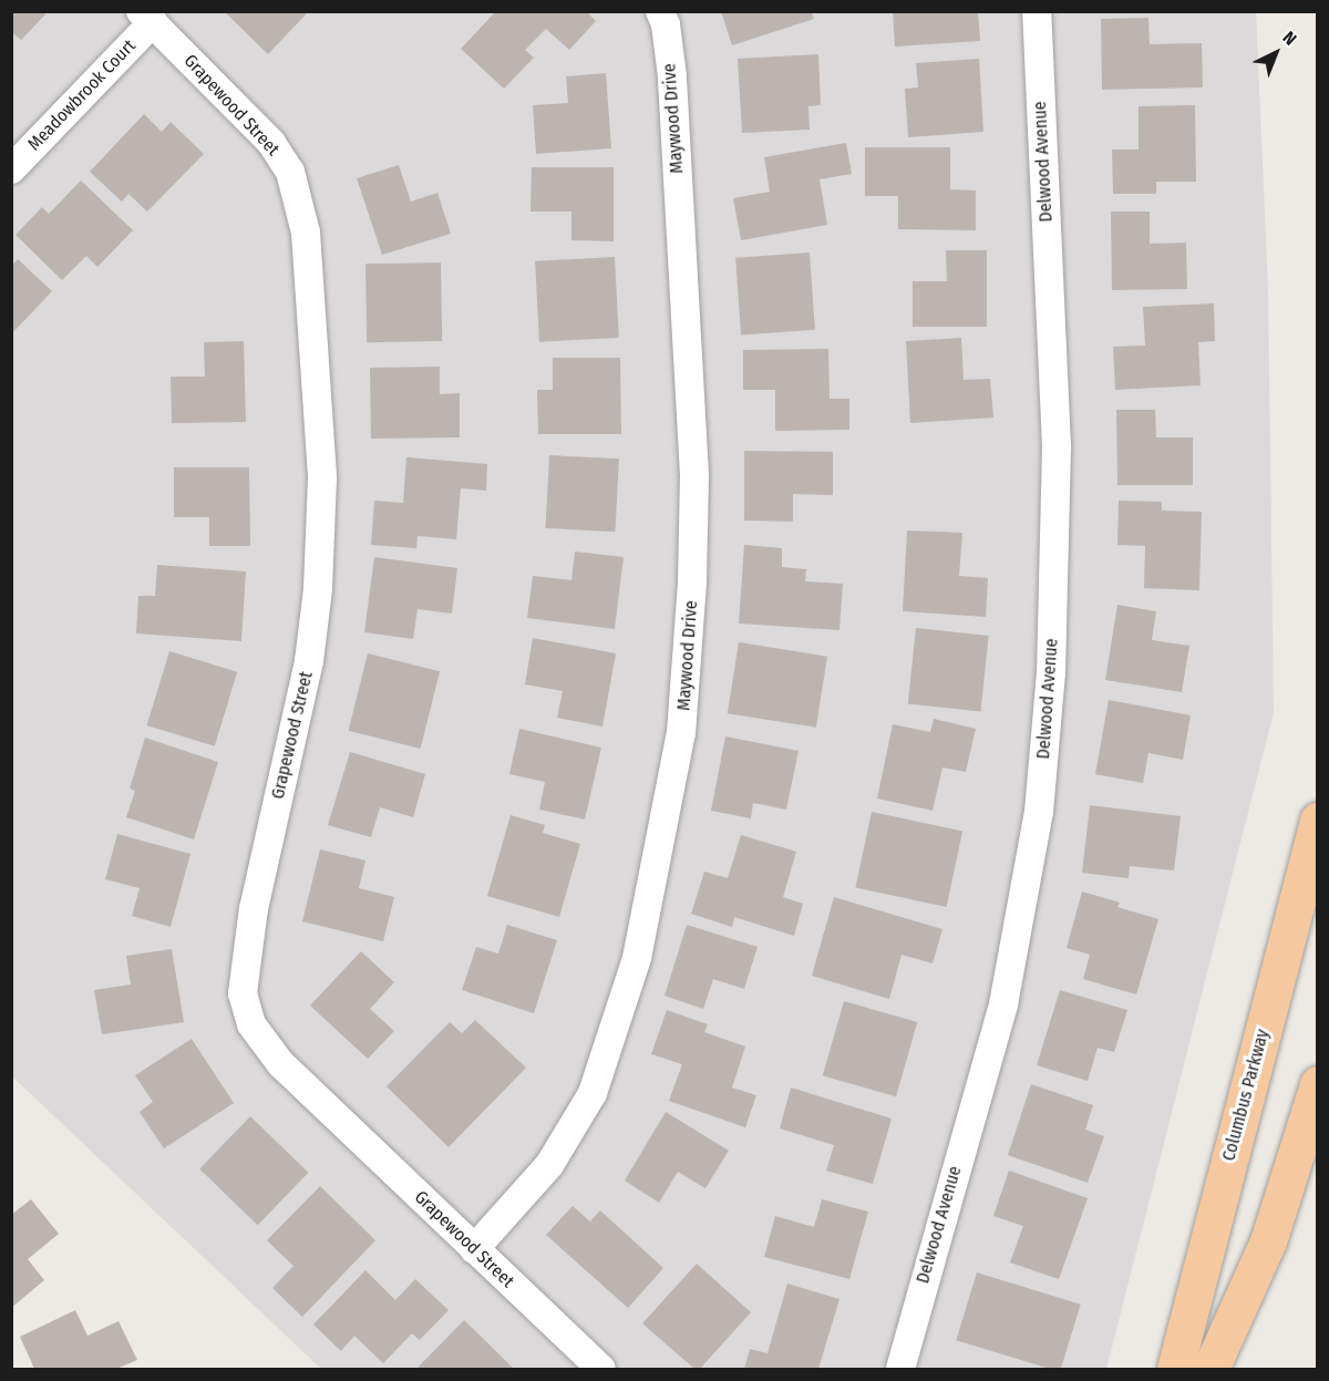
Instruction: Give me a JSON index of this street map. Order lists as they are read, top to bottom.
{
  "streets": {
    "main road": ["Columbus Parkway"],
    "street": [
      "Meadowbrook Court",
      "Grapewood Street",
      "Maywood Drive",
      "Delwood Avenue"
    ]
  },
  "crossings": [
    ["Meadowbrook Court", "Grapewood Street"],
    ["Grapewood Street", "Maywood Drive"]
  ],
  "north": "top right"
}
